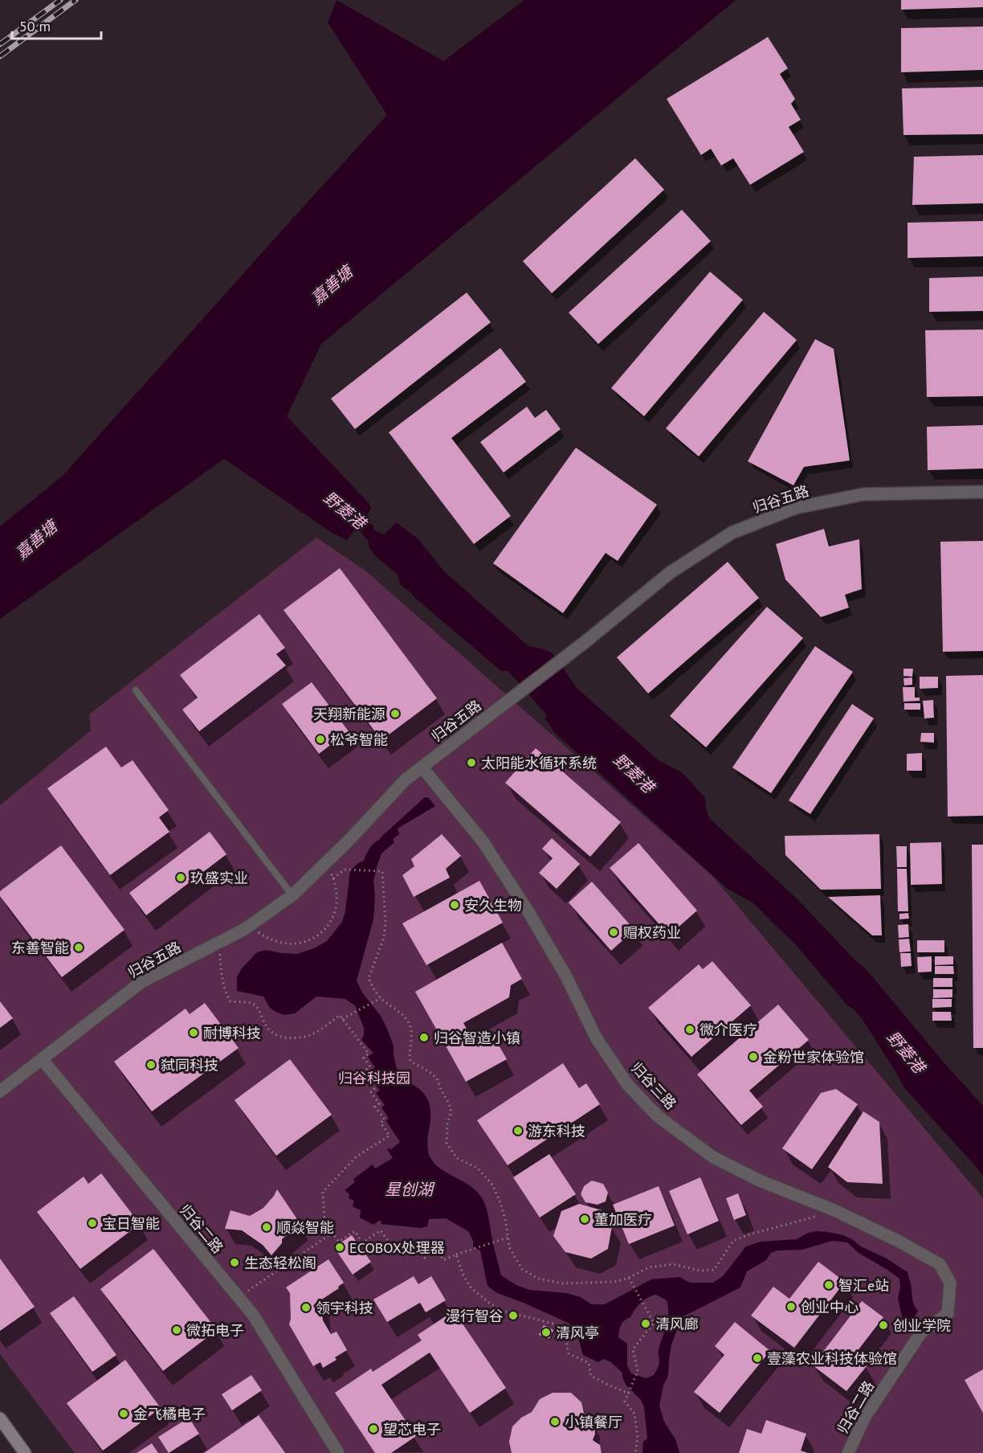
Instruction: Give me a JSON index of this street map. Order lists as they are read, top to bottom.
{
  "streets": {
    "street": ["归谷五路", "归谷三路", "归谷二路"]
  },
  "crossings": [
    ["归谷五路", "归谷三路"],
    ["归谷五路", "归谷二路"],
    ["归谷三路", "归谷二路"]
  ],
  "water": ["嘉善塘", "野菱港", "星创湖"],
  "parks": ["归谷科技园"],
  "places": [
    "天翔新能源",
    "松爷智能",
    "太阳能水循环系统",
    "玖盛实业",
    "安久生物",
    "赗权药业",
    "东善智能",
    "微介医疗",
    "耐博科技",
    "归谷智造小镇",
    "金粉世家体验馆",
    "弑同科技",
    "游东科技",
    "董加医疗",
    "宝日智能",
    "顺焱智能",
    "ECOBOX处理器",
    "生态轻松阁",
    "智汇e站",
    "创业中心",
    "领宇科技",
    "漫行智谷",
    "清风廊",
    "创业学院",
    "微拓电子",
    "清风亭",
    "壹藻农业科技体验馆",
    "金飞橘电子",
    "小镇餐厅",
    "望芯电子"
  ],
  "scale_bar": "50 m"
}
